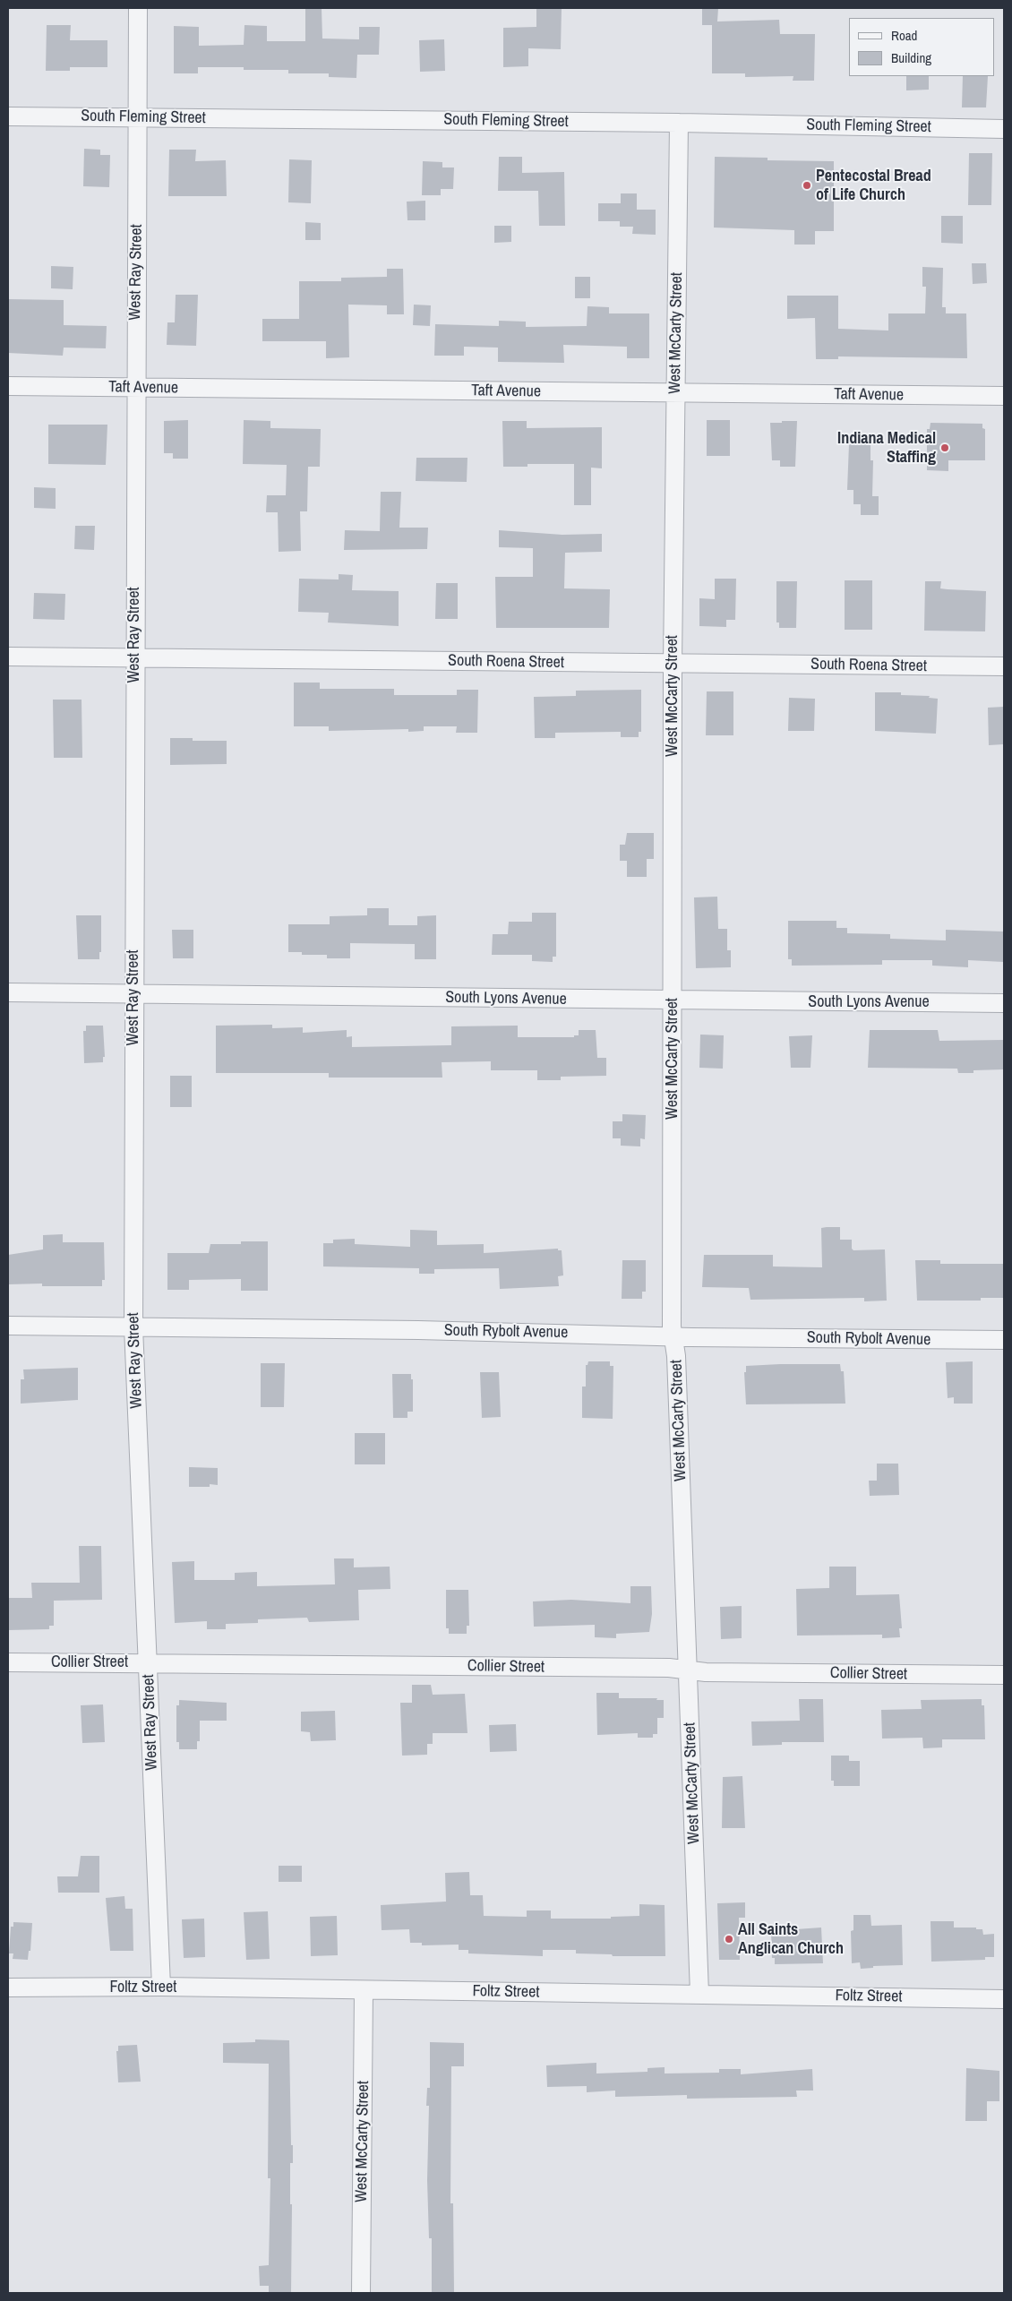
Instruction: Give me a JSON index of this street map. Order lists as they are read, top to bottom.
{
  "streets": {
    "street": [
      "South Fleming Street",
      "West Ray Street",
      "West McCarty Street",
      "Taft Avenue",
      "South Roena Street",
      "South Lyons Avenue",
      "South Rybolt Avenue",
      "Collier Street",
      "Foltz Street"
    ]
  },
  "crossings": [
    ["South Fleming Street", "West Ray Street"],
    ["South Fleming Street", "West McCarty Street"],
    ["West Ray Street", "Taft Avenue"],
    ["West Ray Street", "South Roena Street"],
    ["West Ray Street", "South Lyons Avenue"],
    ["West Ray Street", "South Rybolt Avenue"],
    ["West Ray Street", "Collier Street"],
    ["West Ray Street", "Foltz Street"],
    ["West McCarty Street", "Taft Avenue"],
    ["West McCarty Street", "South Roena Street"],
    ["West McCarty Street", "South Lyons Avenue"],
    ["West McCarty Street", "South Rybolt Avenue"],
    ["West McCarty Street", "Collier Street"],
    ["West McCarty Street", "Foltz Street"]
  ],
  "places": ["Pentecostal Bread of Life Church", "Indiana Medical Staffing", "All Saints Anglican Church"],
  "legend": ["Road", "Building"]
}
